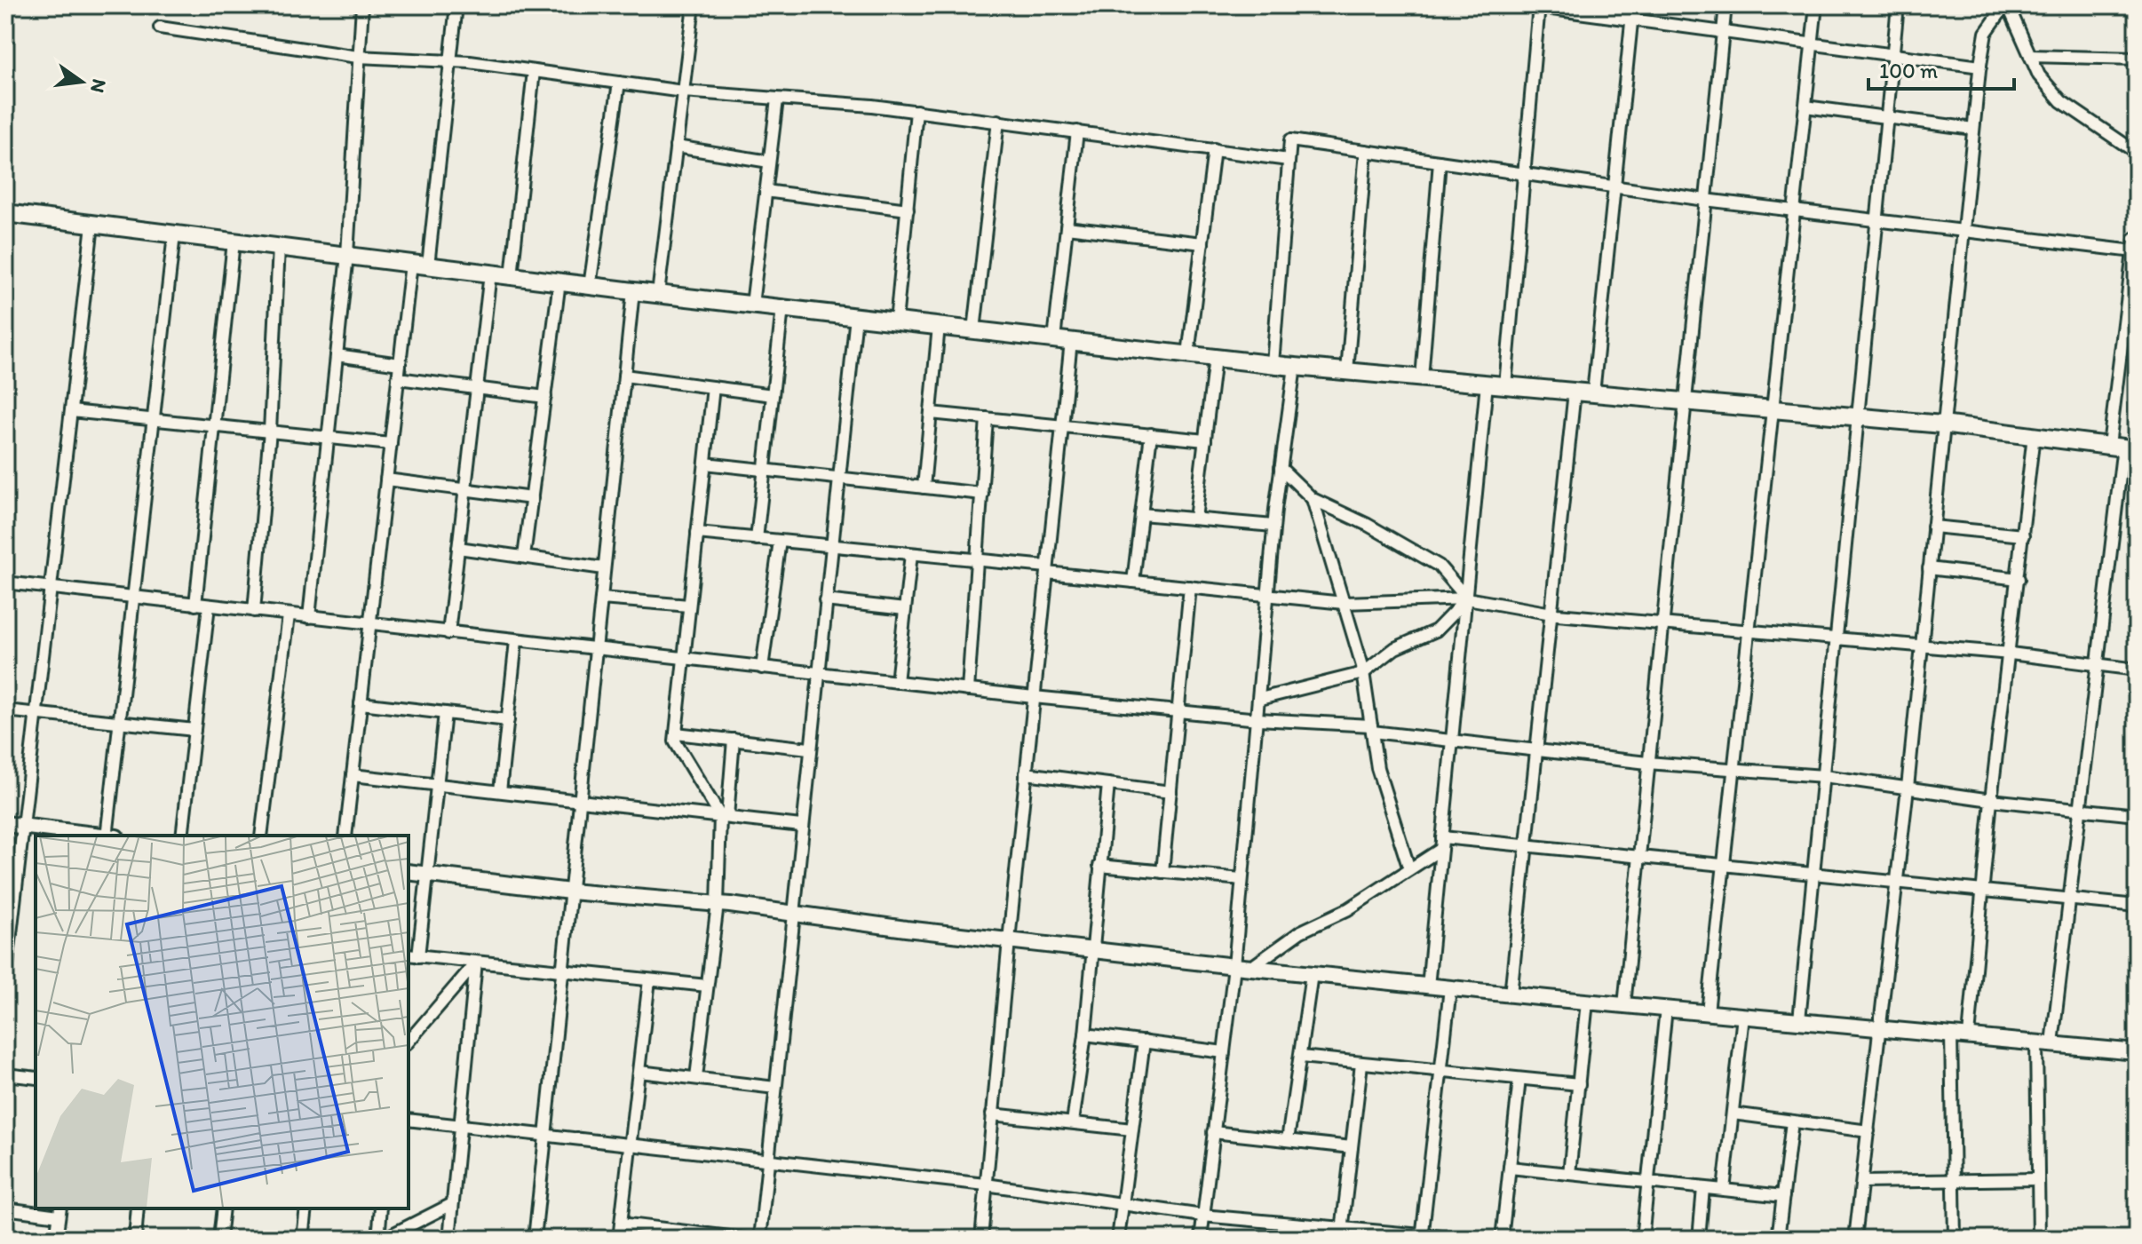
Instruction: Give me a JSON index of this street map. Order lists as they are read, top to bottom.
{
  "scale_bar": "100 m",
  "north": "right"
}
